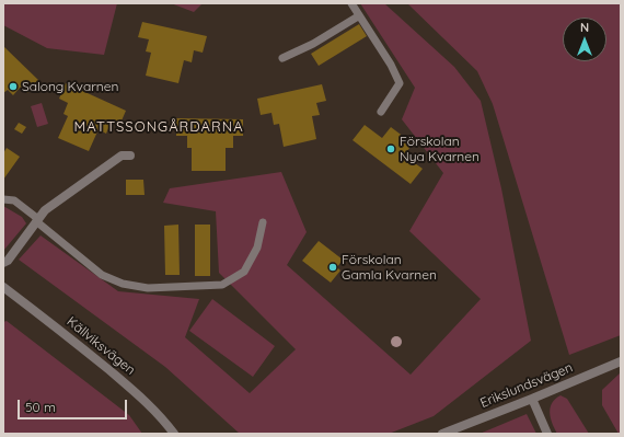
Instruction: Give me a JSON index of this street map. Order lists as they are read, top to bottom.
{
  "streets": {
    "street": ["Källviksvägen", "Erikslundsvägen"]
  },
  "districts": ["MATTSSONGÅRDARNA"],
  "places": ["Salong Kvarnen", "Förskolan Nya Kvarnen", "Förskolan Gamla Kvarnen"],
  "scale_bar": "50 m",
  "north": "top"
}
